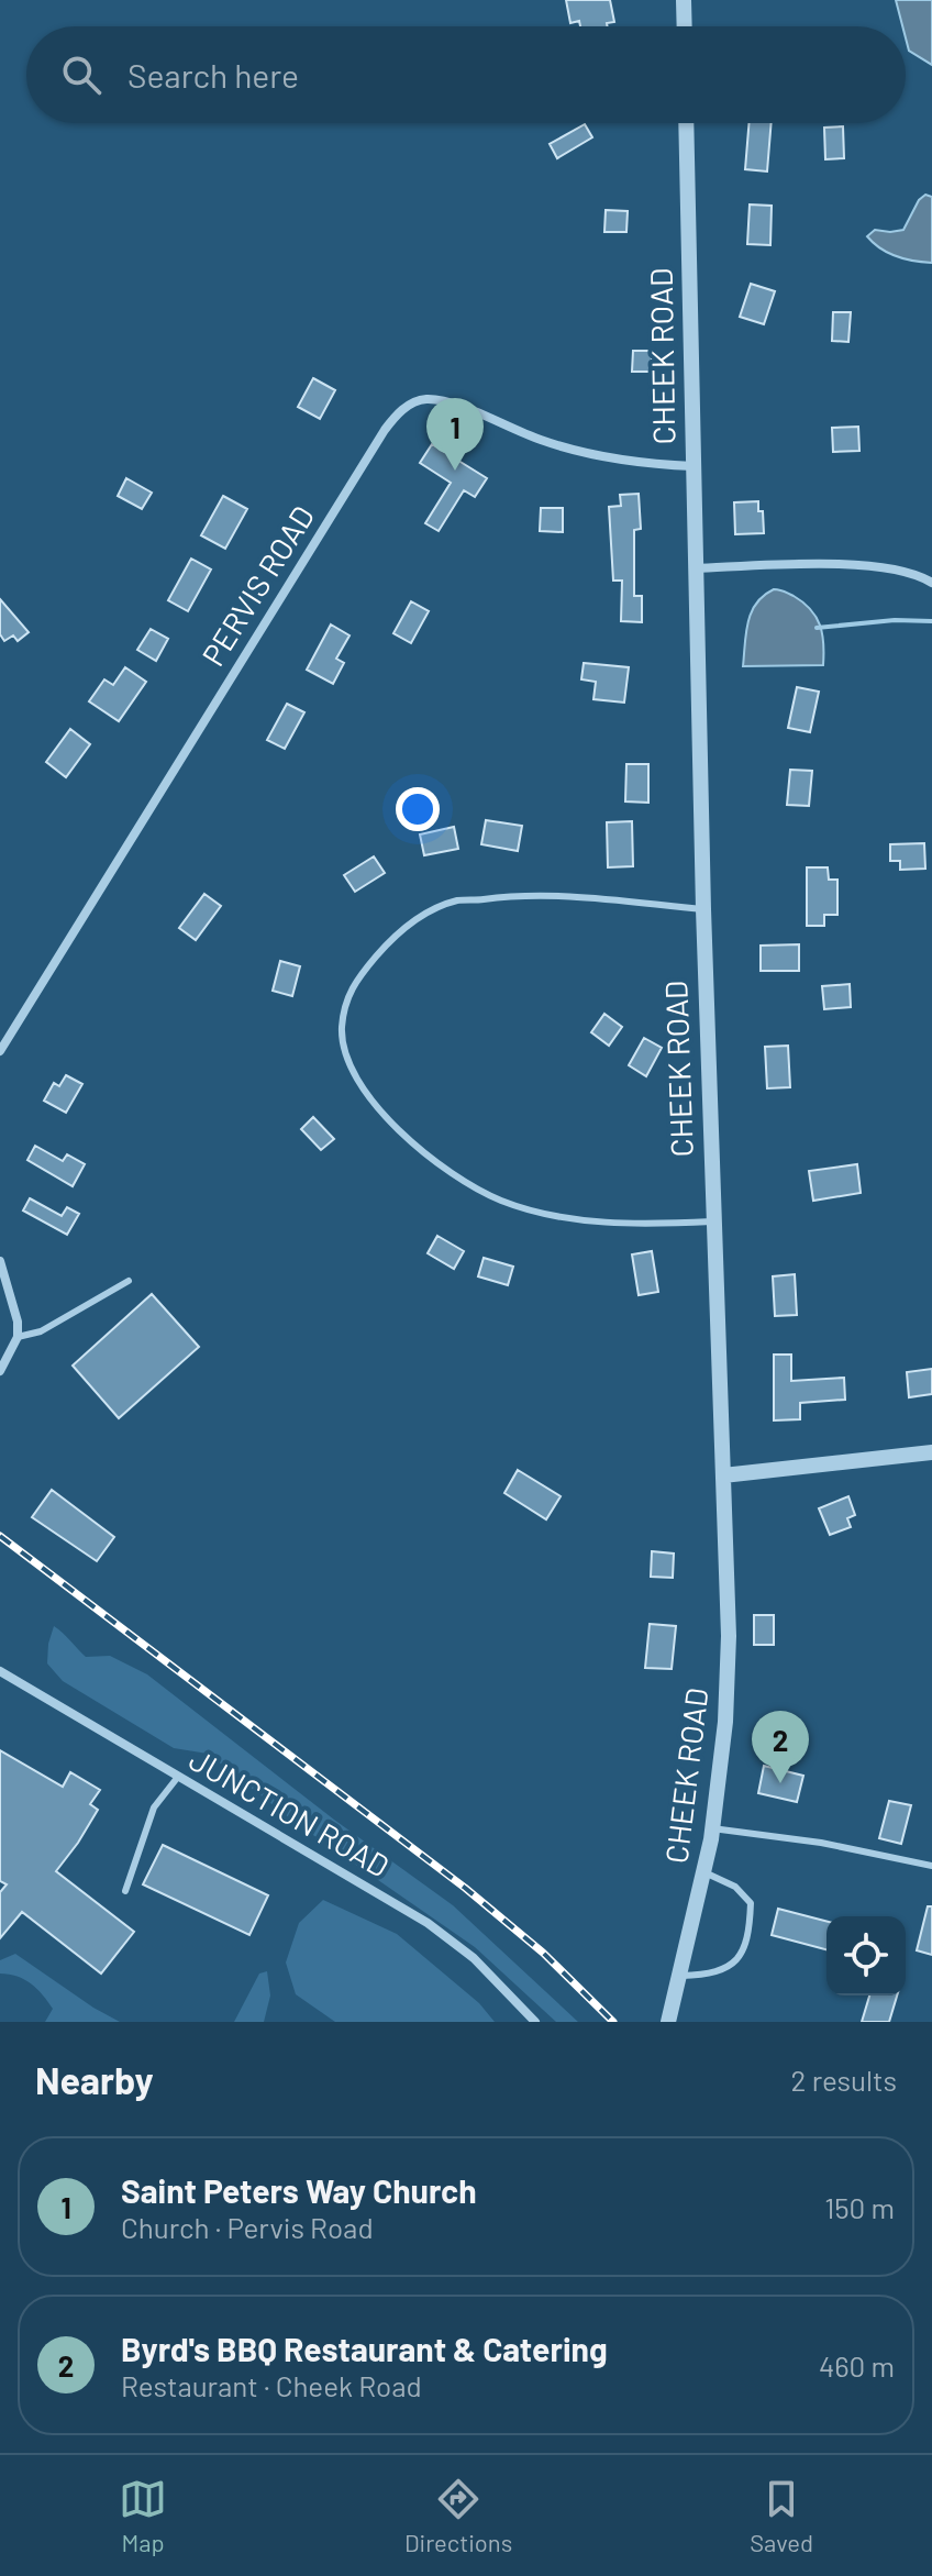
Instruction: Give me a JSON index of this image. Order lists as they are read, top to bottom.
{
  "streets": {
    "street": ["CHEEK ROAD", "PERVIS ROAD", "JUNCTION ROAD"]
  },
  "crossings": [
    ["CHEEK ROAD", "PERVIS ROAD"]
  ],
  "page": {
    "search": "Search here",
    "pins": ["1", "2"],
    "heading": ["Nearby", "2 results"],
    "list": [
      {
        "mark": "1",
        "name": "Saint Peters Way Church",
        "note": "Church · Pervis Road",
        "value": "150 m"
      },
      {
        "mark": "2",
        "name": "Byrd's BBQ Restaurant & Catering",
        "note": "Restaurant · Cheek Road",
        "value": "460 m"
      }
    ],
    "nav": ["Map", "Directions", "Saved"]
  }
}
